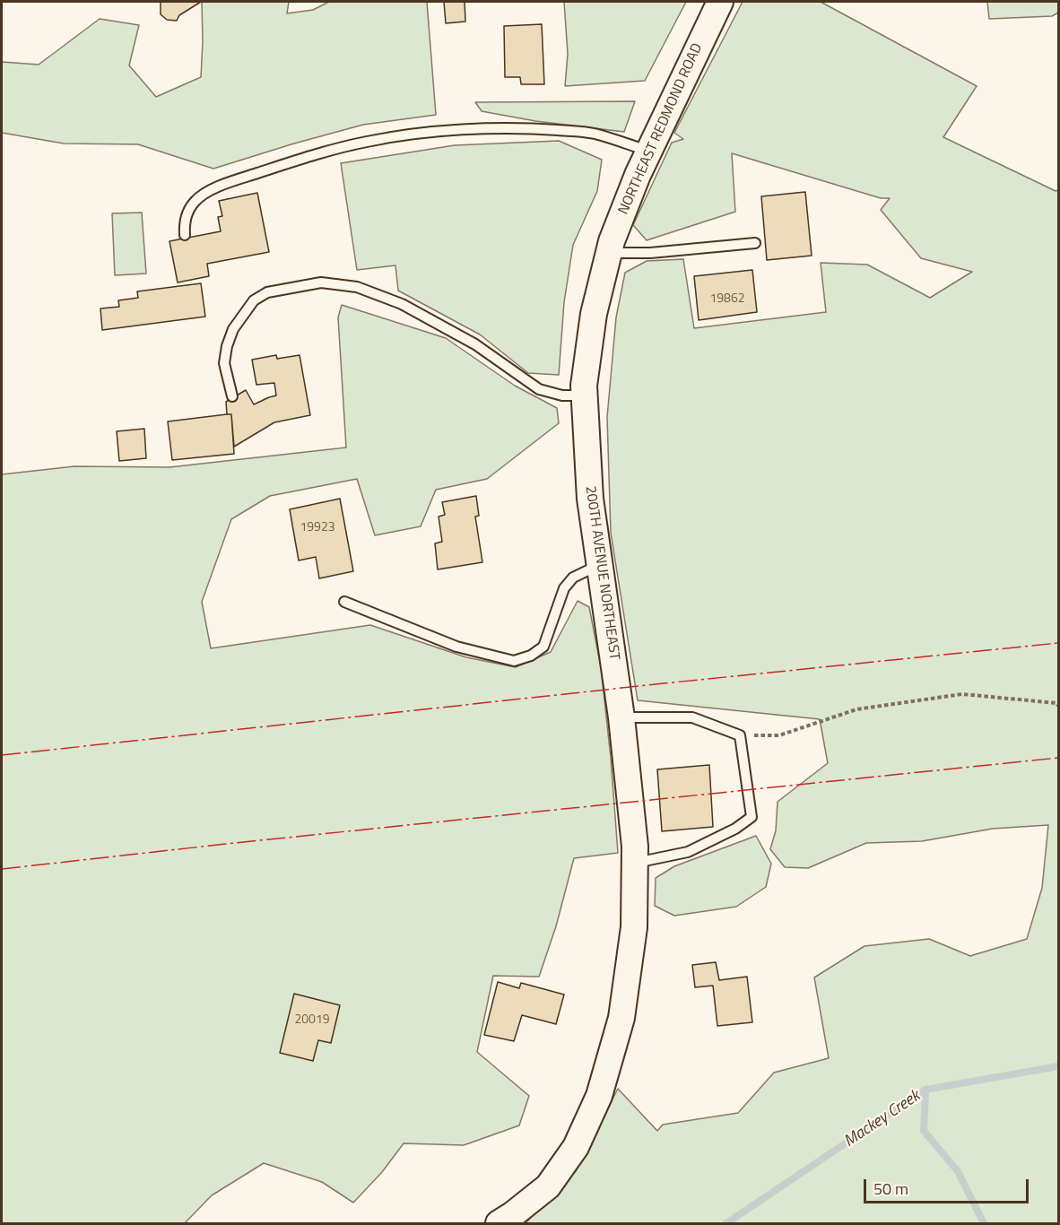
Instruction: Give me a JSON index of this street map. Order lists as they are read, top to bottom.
{
  "streets": {
    "street": ["NORTHEAST REDMOND ROAD", "200TH AVENUE NORTHEAST"]
  },
  "crossings": [
    ["NORTHEAST REDMOND ROAD", "200TH AVENUE NORTHEAST"]
  ],
  "water": ["Mackey Creek"],
  "house_numbers": ["19862", "19923", "20019"],
  "scale_bar": "50 m"
}
